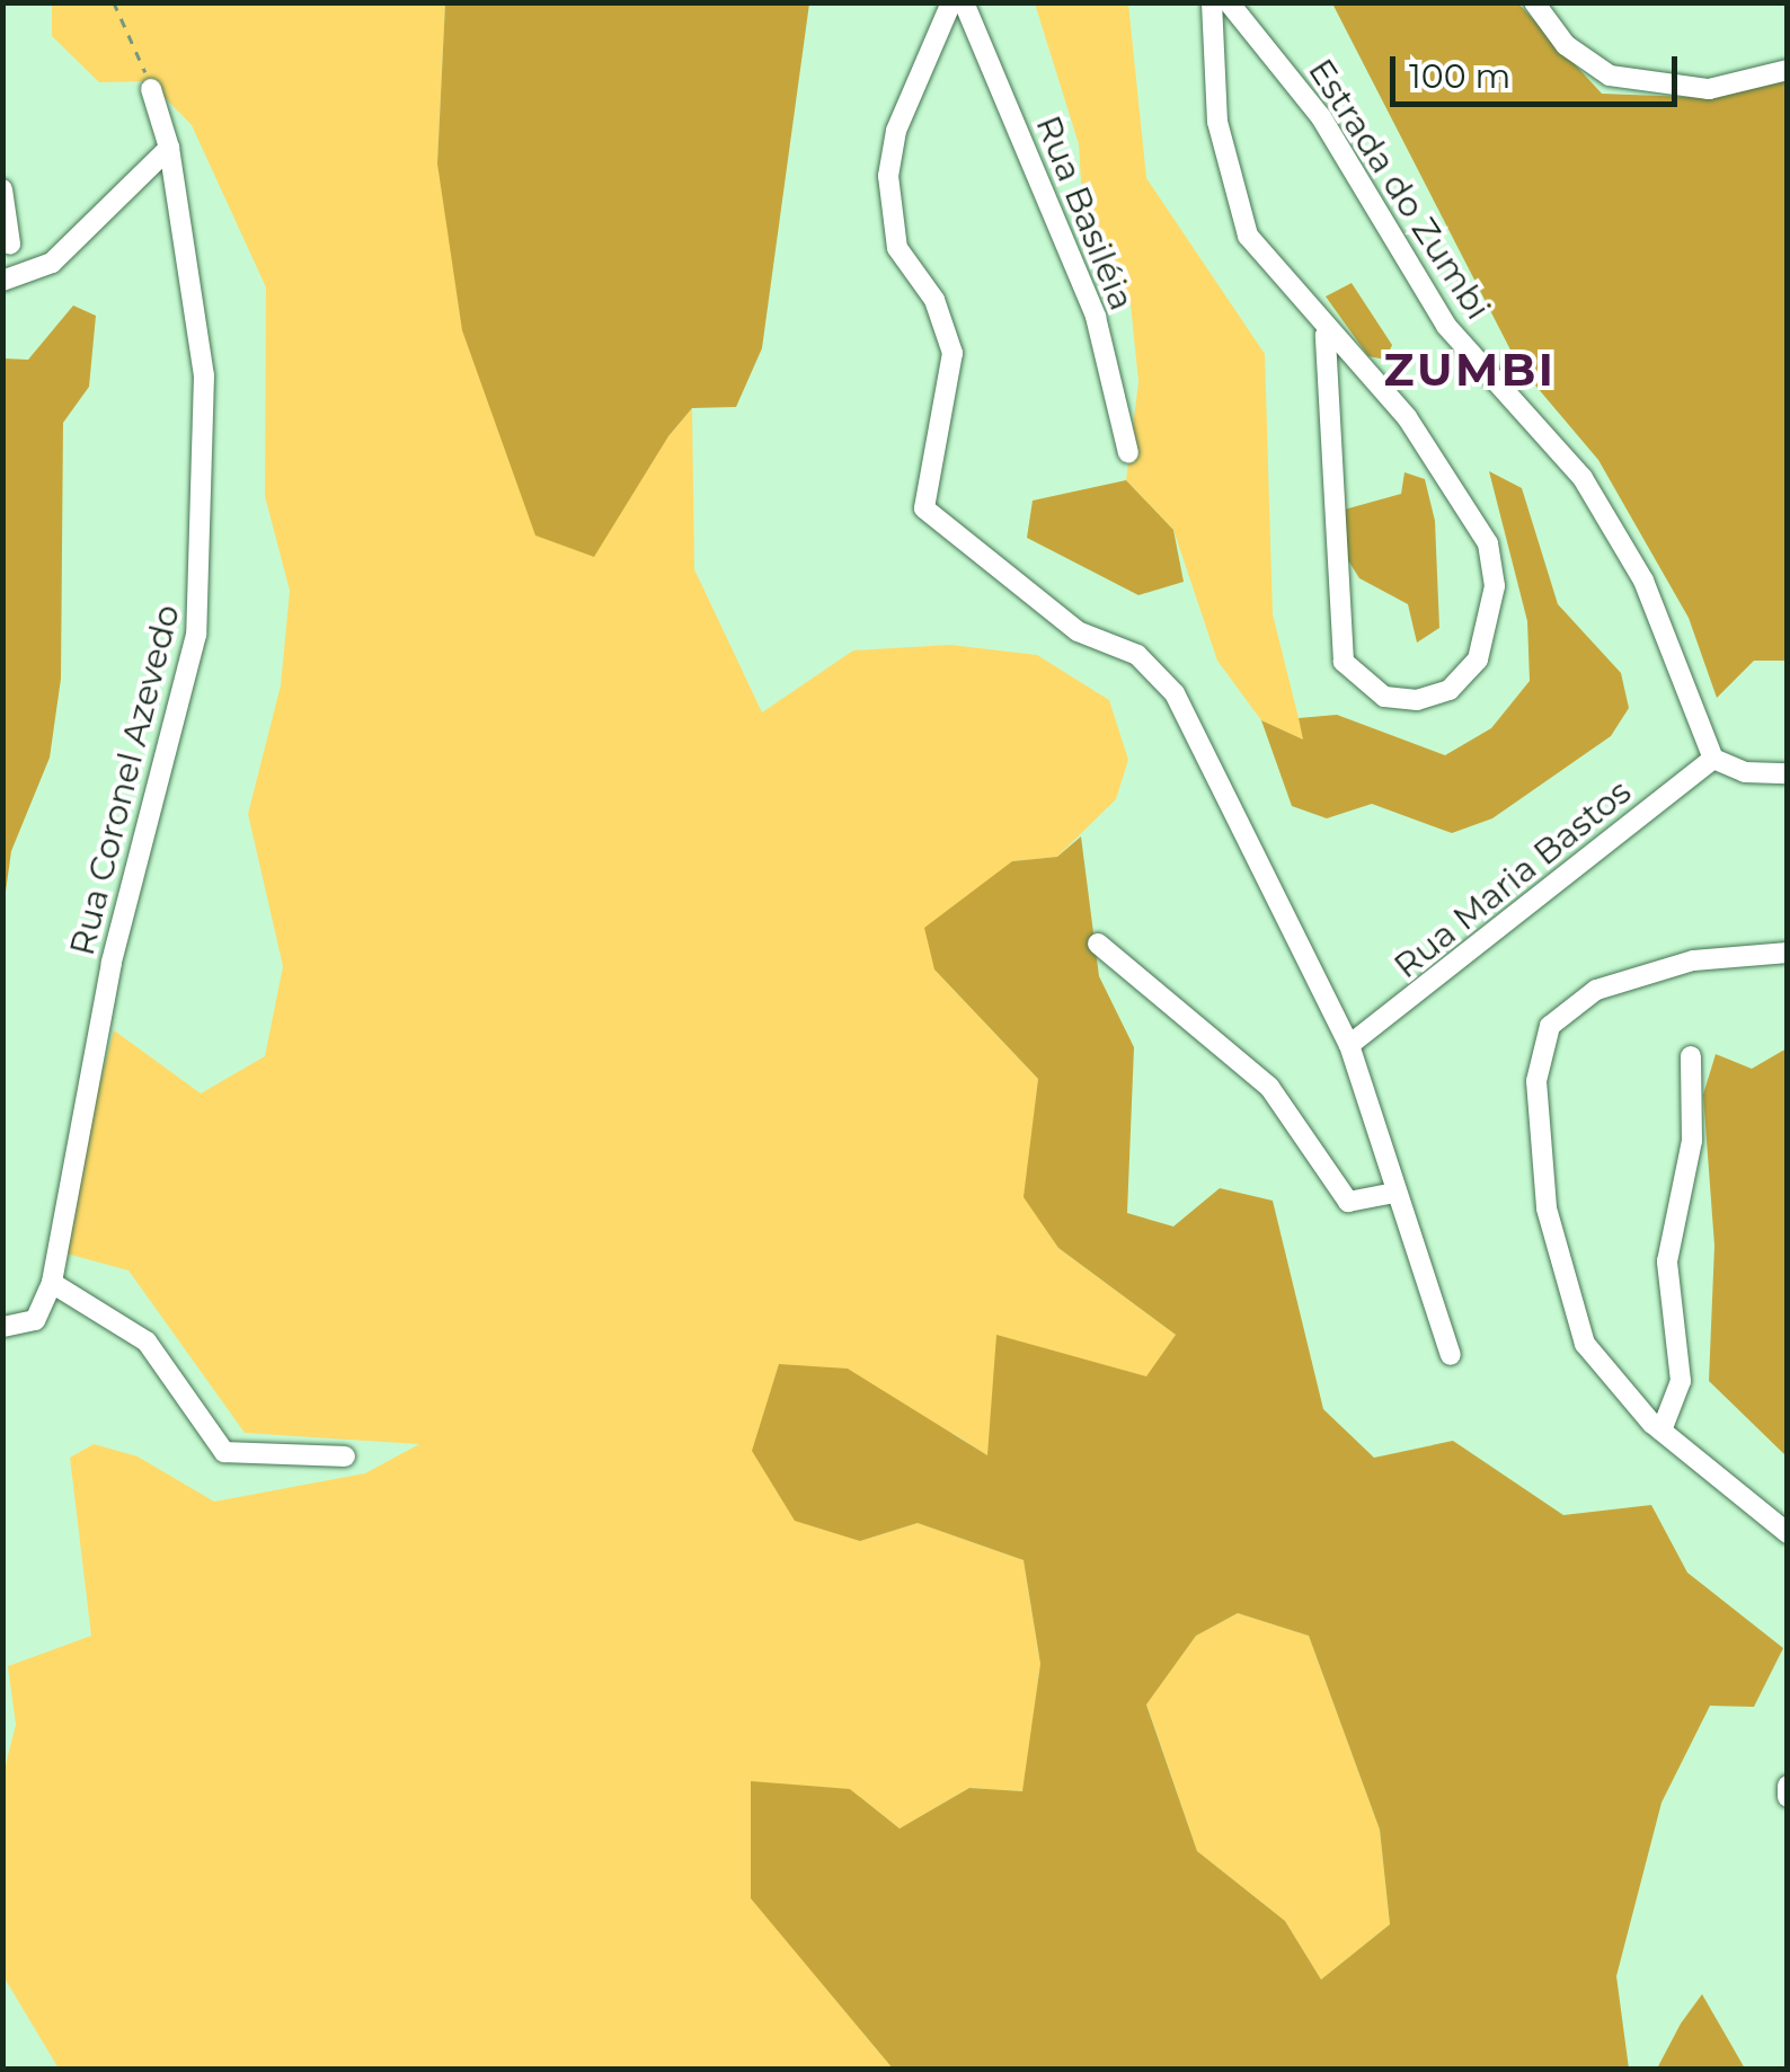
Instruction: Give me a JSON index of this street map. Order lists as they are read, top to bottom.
{
  "streets": {
    "street": [
      "Estrada do Zumbi",
      "Rua Basiléia",
      "Rua Coronel Azevedo",
      "Rua Maria Bastos"
    ]
  },
  "crossings": [
    ["Estrada do Zumbi", "Rua Maria Bastos"]
  ],
  "districts": ["ZUMBI"],
  "scale_bar": "100 m"
}
